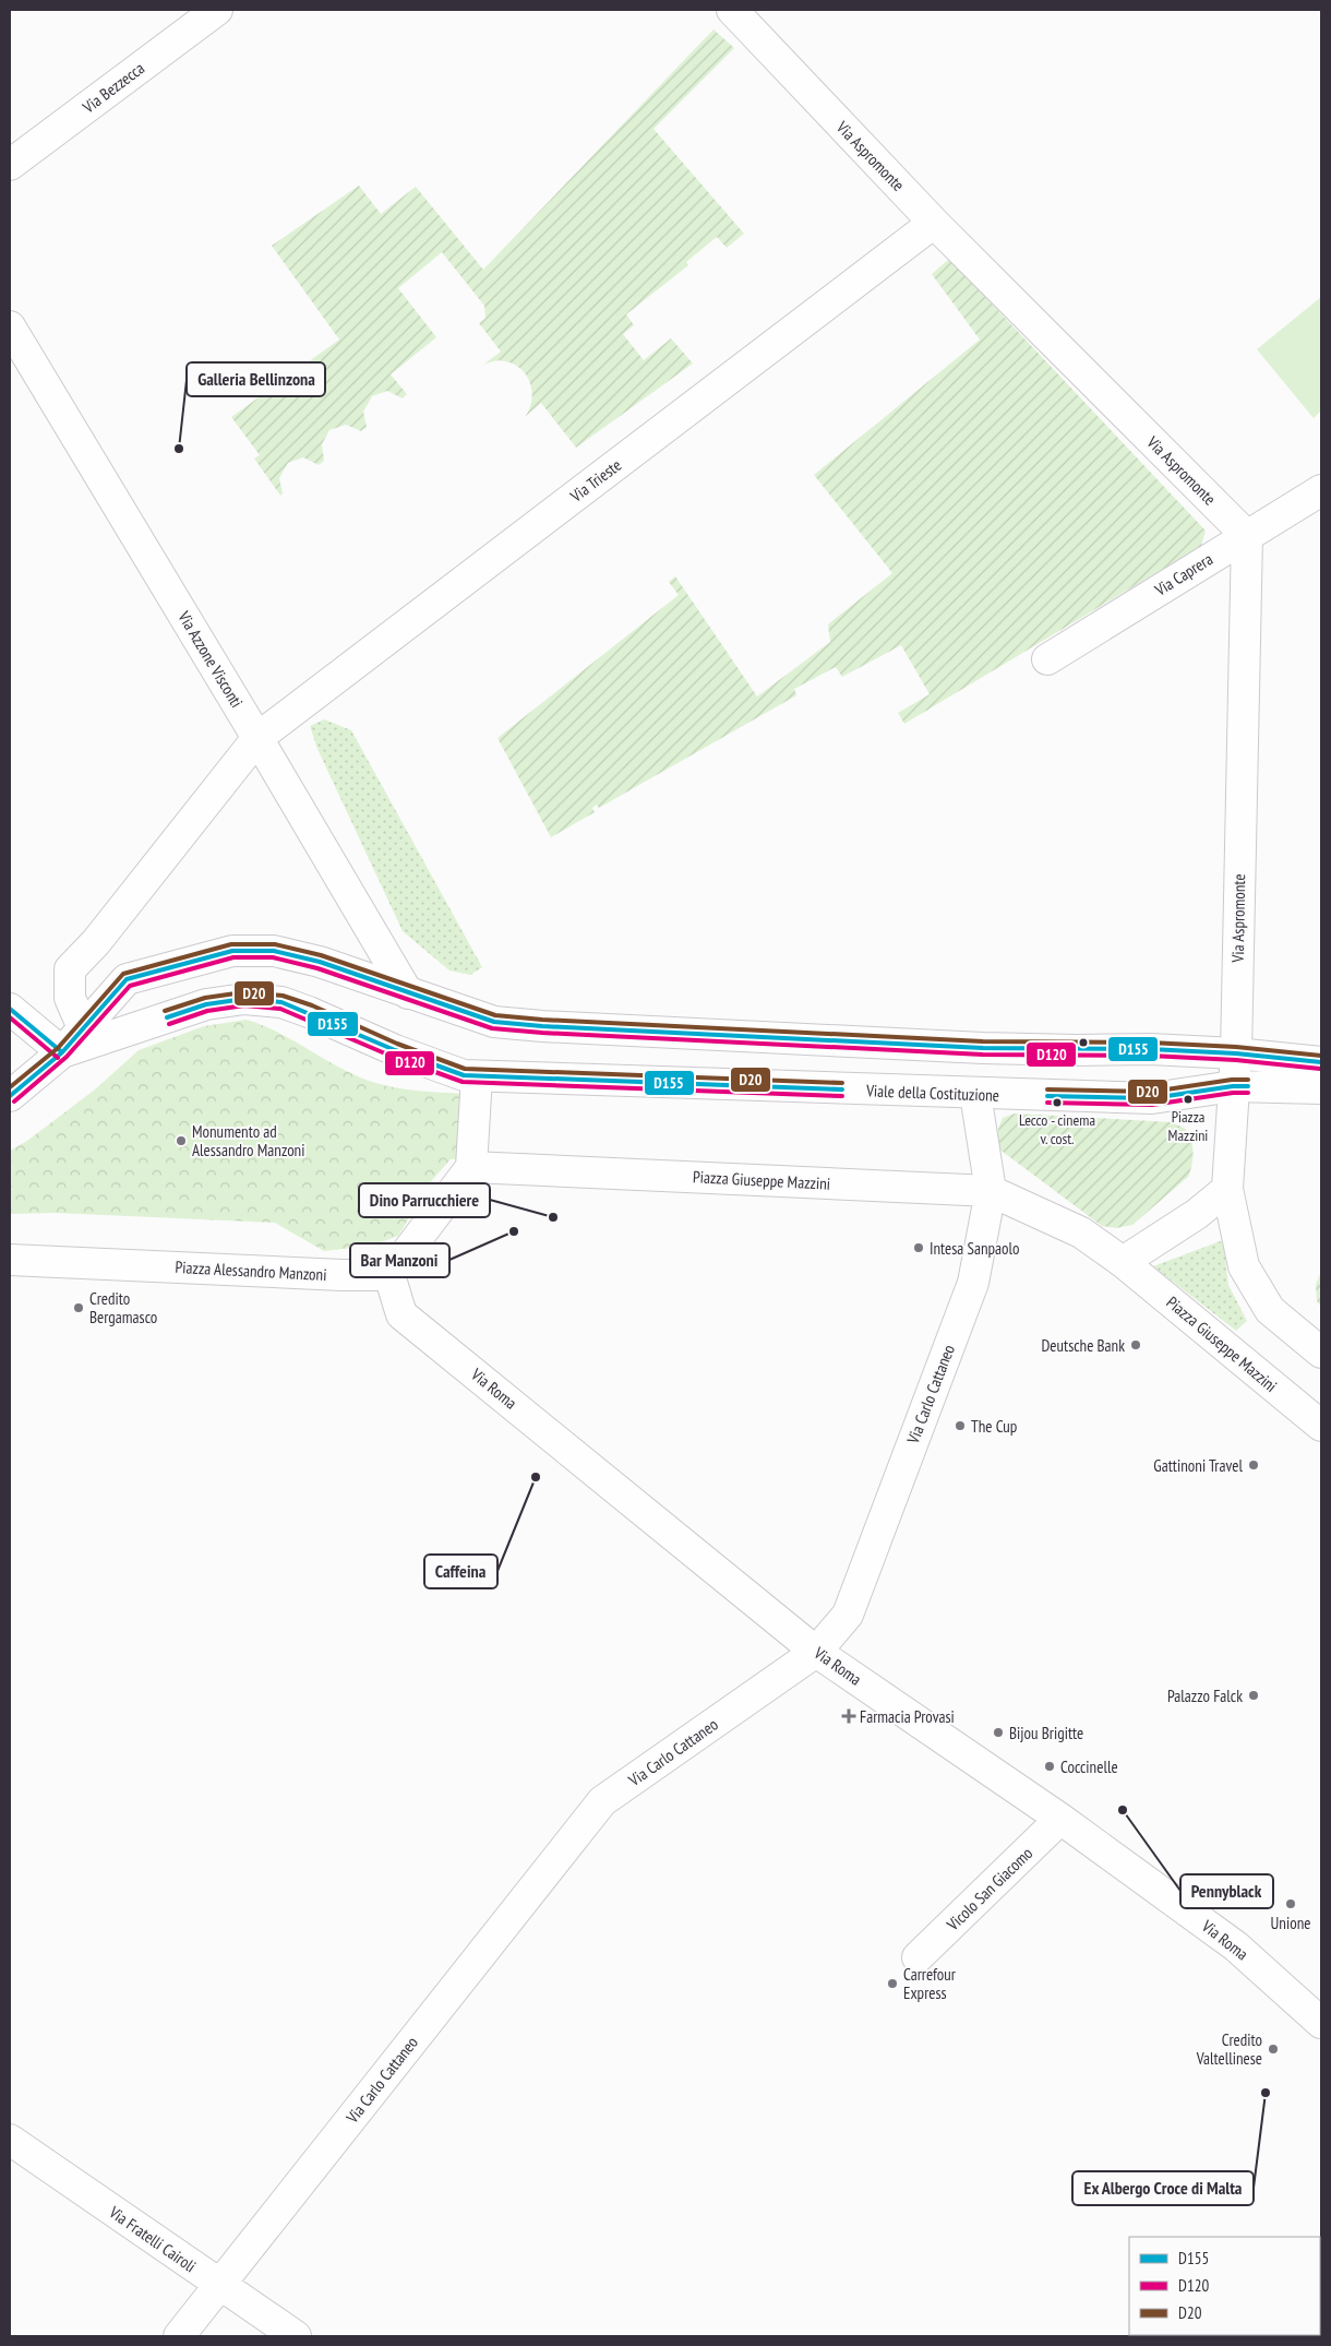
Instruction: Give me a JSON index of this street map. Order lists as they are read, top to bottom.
{
  "streets": {
    "street": [
      "Via Bezzecca",
      "Via Aspromonte",
      "Via Trieste",
      "Via Caprera",
      "Via Azzone Visconti",
      "Viale della Costituzione",
      "Piazza Giuseppe Mazzini",
      "Piazza Alessandro Manzoni",
      "Via Roma",
      "Via Carlo Cattaneo",
      "Vicolo San Giacomo",
      "Via Fratelli Cairoli"
    ]
  },
  "crossings": [
    ["Via Aspromonte", "Via Trieste"],
    ["Via Aspromonte", "Via Caprera"],
    ["Via Aspromonte", "Viale della Costituzione"],
    ["Via Trieste", "Via Azzone Visconti"],
    ["Viale della Costituzione", "Via Carlo Cattaneo"],
    ["Piazza Giuseppe Mazzini", "Via Carlo Cattaneo"],
    ["Piazza Alessandro Manzoni", "Via Roma"],
    ["Via Roma", "Via Carlo Cattaneo"],
    ["Via Roma", "Vicolo San Giacomo"],
    ["Via Carlo Cattaneo", "Via Fratelli Cairoli"]
  ],
  "places": {
    "other": [
      "Galleria Bellinzona",
      "Piazza Mazzini",
      "Lecco - cinema v. cost.",
      "Monumento ad Alessandro Manzoni",
      "Dino Parrucchiere",
      "Bar Manzoni",
      "Intesa Sanpaolo",
      "Credito Bergamasco",
      "Deutsche Bank",
      "The Cup",
      "Gattinoni Travel",
      "Caffeina",
      "Palazzo Falck",
      "Bijou Brigitte",
      "Coccinelle",
      "Pennyblack",
      "Unione",
      "Carrefour Express",
      "Credito Valtellinese",
      "Ex Albergo Croce di Malta"
    ],
    "health": ["Farmacia Provasi"]
  },
  "lines": ["transit line D20", "transit line D155", "transit line D120"],
  "legend": ["D155", "D120", "D20"]
}
